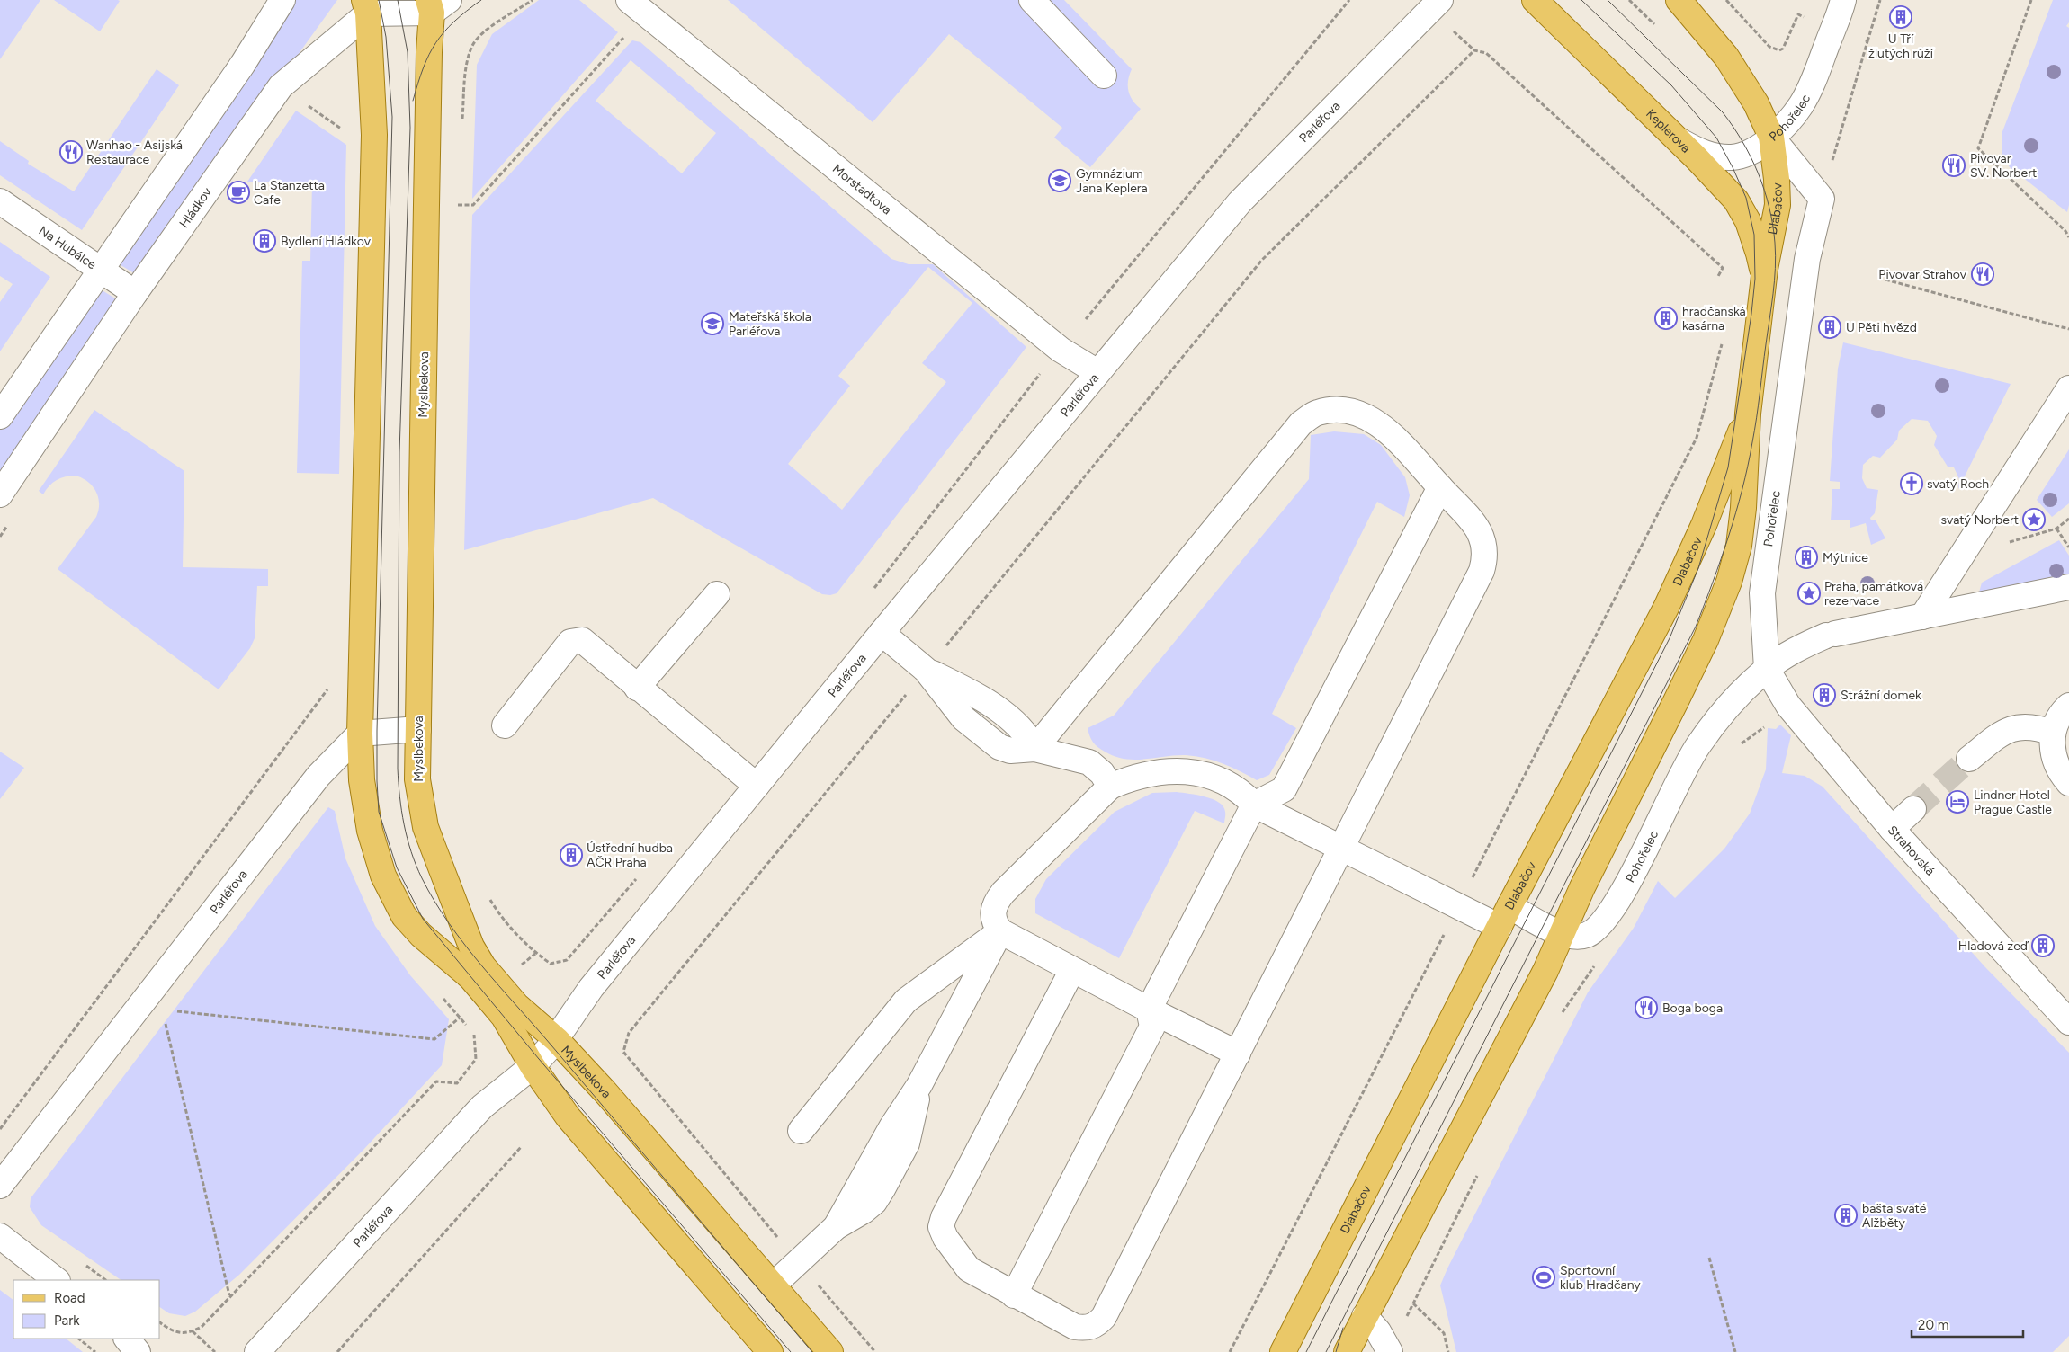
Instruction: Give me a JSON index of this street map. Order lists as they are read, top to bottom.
{
  "streets": {
    "main road": ["Keplerova", "Dlabačov", "Myslbekova"],
    "street": [
      "Pohořelec",
      "Parléřova",
      "Morstadtova",
      "Hládkov",
      "Na Hubálce",
      "Strahovská"
    ]
  },
  "crossings": [
    ["Pohořelec", "Dlabačov"],
    ["Pohořelec", "Strahovská"],
    ["Parléřova", "Morstadtova"],
    ["Parléřova", "Myslbekova"],
    ["Keplerova", "Dlabačov"],
    ["Hládkov", "Na Hubálce"]
  ],
  "places": {
    "building": [
      "U Tří žlutých růží",
      "Bydlení Hládkov",
      "hradčanská kasárna",
      "U Pěti hvězd",
      "Mýtnice",
      "Strážní domek",
      "Ústřední hudba AČR Praha",
      "Hladová zeď",
      "bašta svaté Alžběty"
    ],
    "restaurant": [
      "Wanhao - Asijská Restaurace",
      "Pivovar SV. Norbert",
      "Pivovar Strahov",
      "Boga boga"
    ],
    "school or university": ["Gymnázium Jana Keplera", "Mateřská škola Parléřova"],
    "cafe": ["La Stanzetta Cafe"],
    "church": ["svatý Roch"],
    "place": ["svatý Norbert", "Praha, památková rezervace"],
    "hotel": ["Lindner Hotel Prague Castle"],
    "sports": ["Sportovní klub Hradčany"]
  },
  "legend": ["Road", "Park"],
  "scale_bar": "20 m"
}
